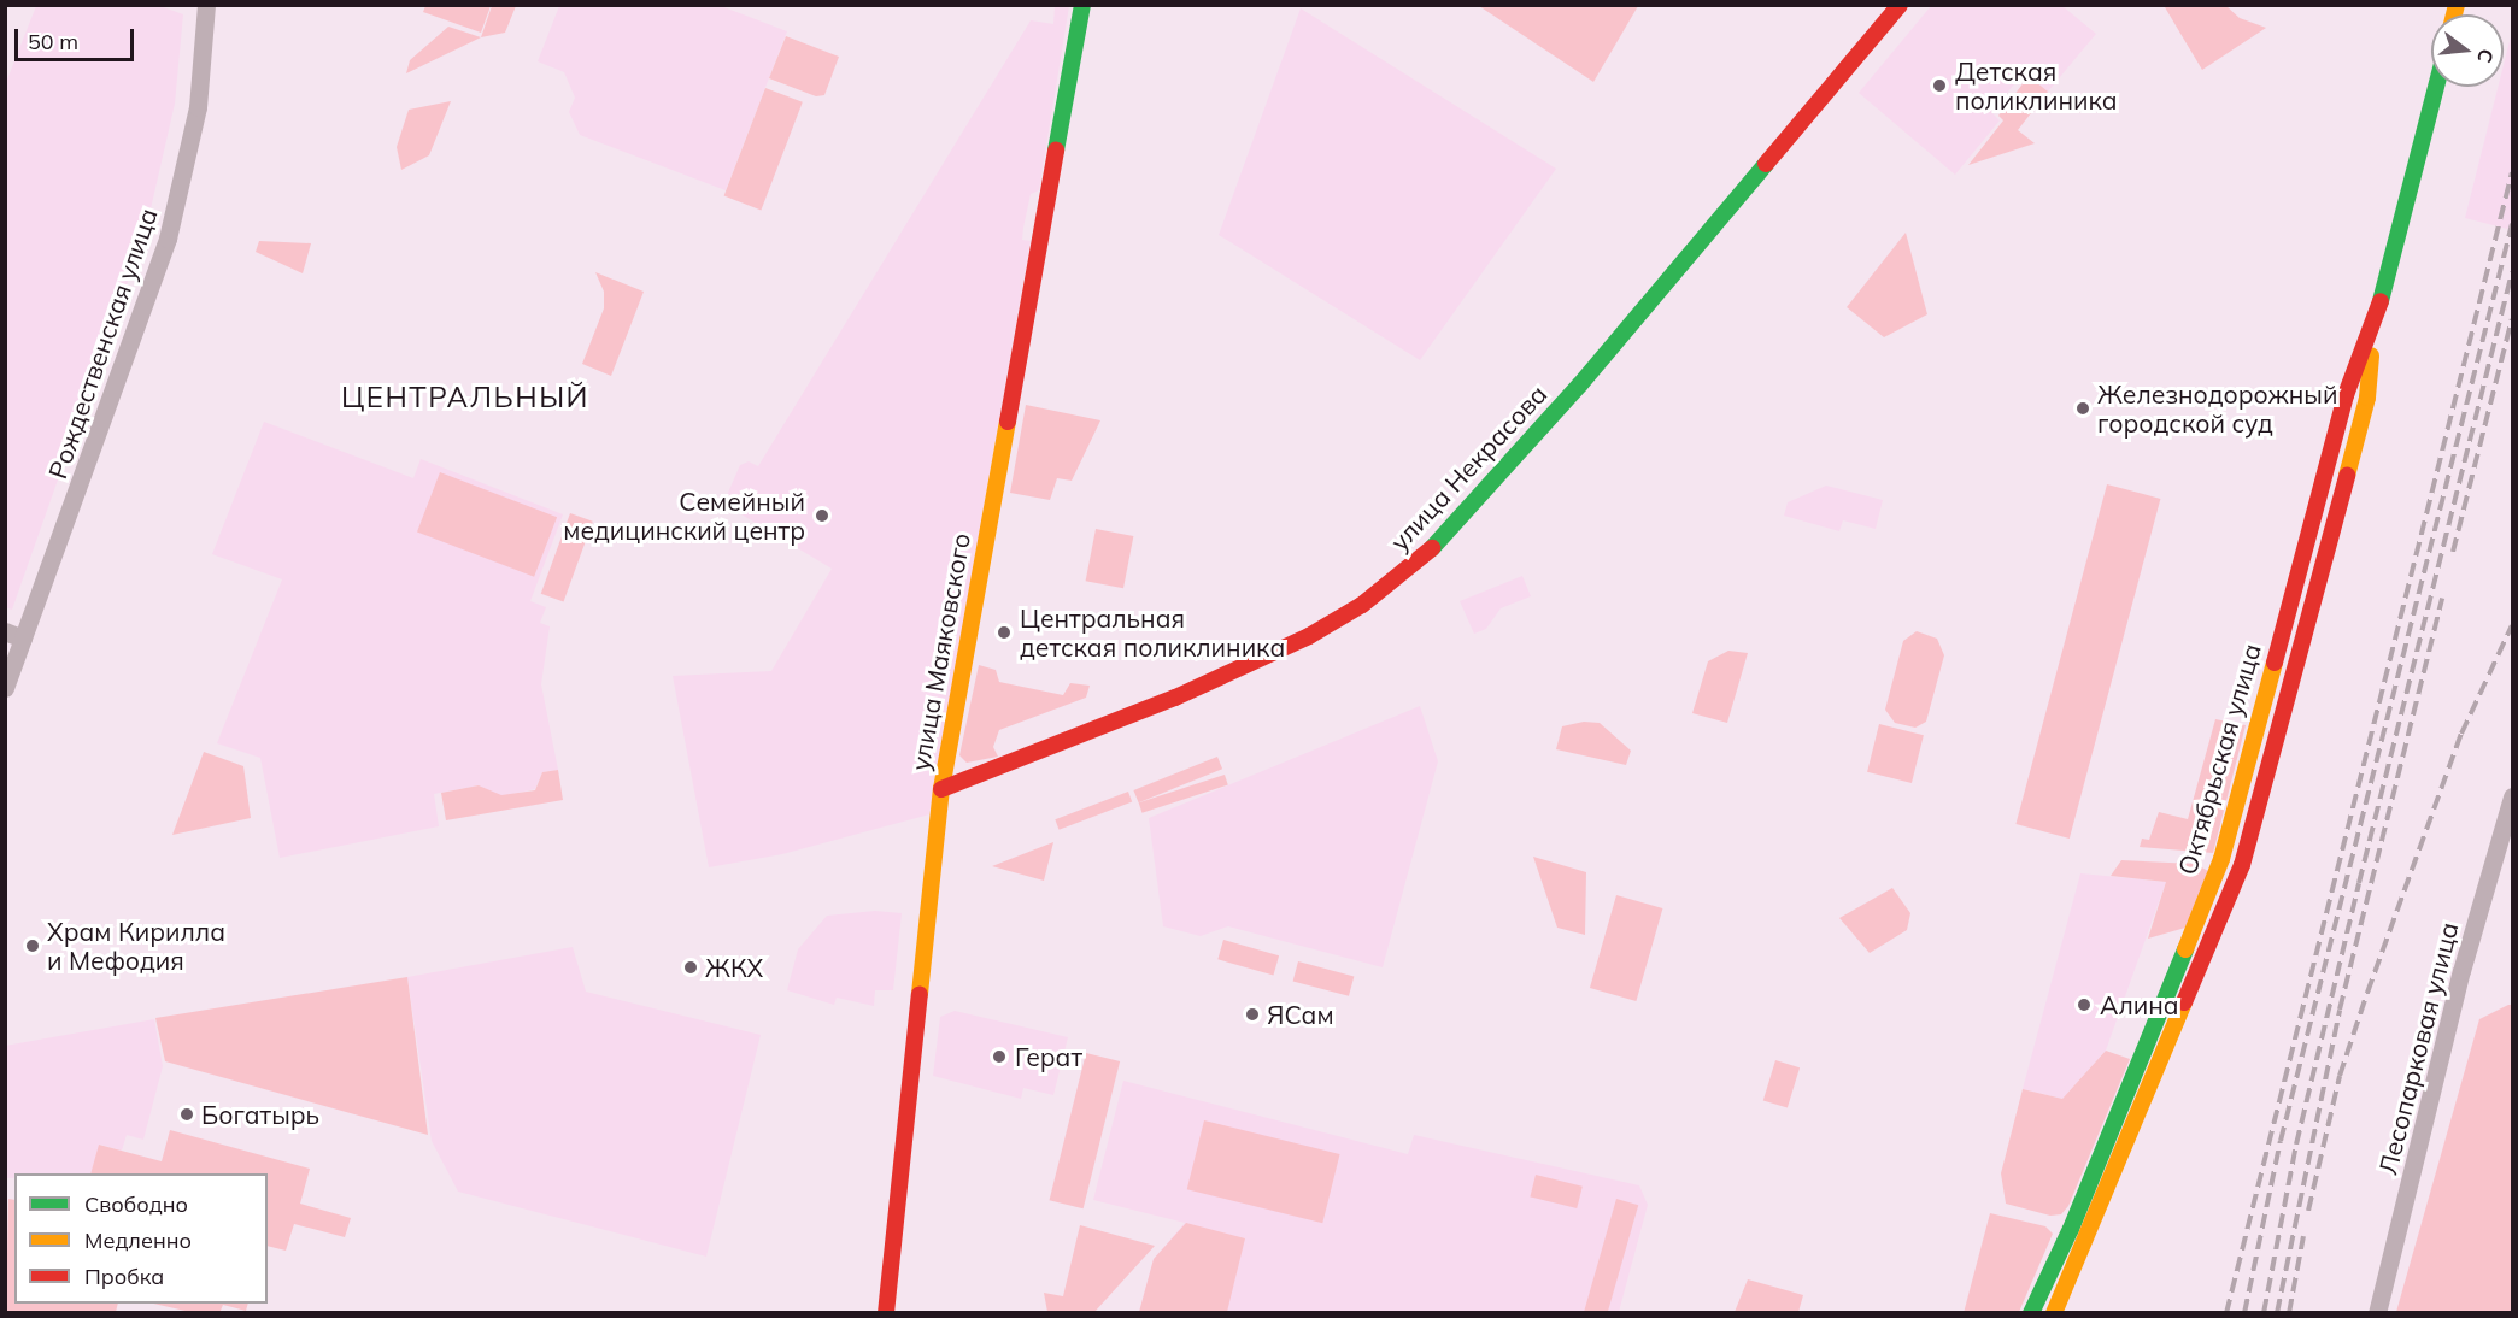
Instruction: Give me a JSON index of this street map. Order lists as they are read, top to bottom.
{
  "streets": {
    "street": [
      "Рождественская улица",
      "улица Некрасова",
      "улица Маяковского",
      "Октябрьская улица",
      "Лесопарковая улица"
    ]
  },
  "crossings": [
    ["улица Некрасова", "улица Маяковского"]
  ],
  "districts": ["ЦЕНТРАЛЬНЫЙ"],
  "places": [
    "Детская поликлиника",
    "Железнодорожный городской суд",
    "Семейный медицинский центр",
    "Центральная детская поликлиника",
    "Храм Кирилла и Мефодия",
    "ЖКХ",
    "Алина",
    "ЯСам",
    "Герат",
    "Богатырь"
  ],
  "legend": ["Свободно", "Медленно", "Пробка"],
  "scale_bar": "50 m",
  "north": "right"
}
